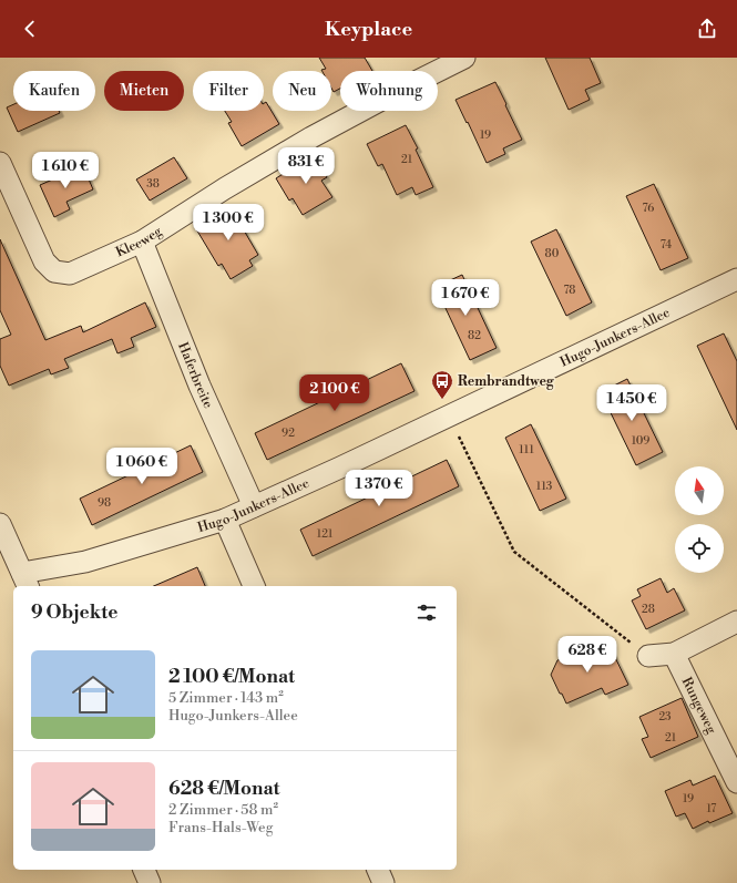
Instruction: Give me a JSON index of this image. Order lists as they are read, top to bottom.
{
  "streets": {
    "street": [
      "Kleeweg",
      "Hugo-Junkers-Allee",
      "Haferbreite",
      "Rungeweg"
    ]
  },
  "crossings": [
    ["Kleeweg", "Haferbreite"],
    ["Hugo-Junkers-Allee", "Haferbreite"]
  ],
  "places": {
    "bus stop": ["Rembrandtweg"]
  },
  "house_numbers": [
    "19",
    "21",
    "38",
    "76",
    "74",
    "80",
    "78",
    "82",
    "92",
    "109",
    "111",
    "113",
    "98",
    "121",
    "28",
    "23",
    "21",
    "19",
    "17"
  ],
  "north": "top",
  "page": {
    "header": "Keyplace",
    "chip": [
      "Kaufen",
      "Mieten",
      "Filter",
      "Neu",
      "Wohnung"
    ],
    "price": [
      "831 €",
      "1 610 €",
      "1 300 €",
      "1 670 €",
      "2 100 €",
      "1 450 €",
      "1 060 €",
      "1 370 €",
      "628 €"
    ],
    "heading": "9 Objekte",
    "list": [
      {
        "name": "2 100 €/Monat",
        "note": "5 Zimmer · 143 m² · Hugo-Junkers-Allee"
      },
      {
        "name": "628 €/Monat",
        "note": "2 Zimmer · 58 m² · Frans-Hals-Weg"
      }
    ]
  }
}
